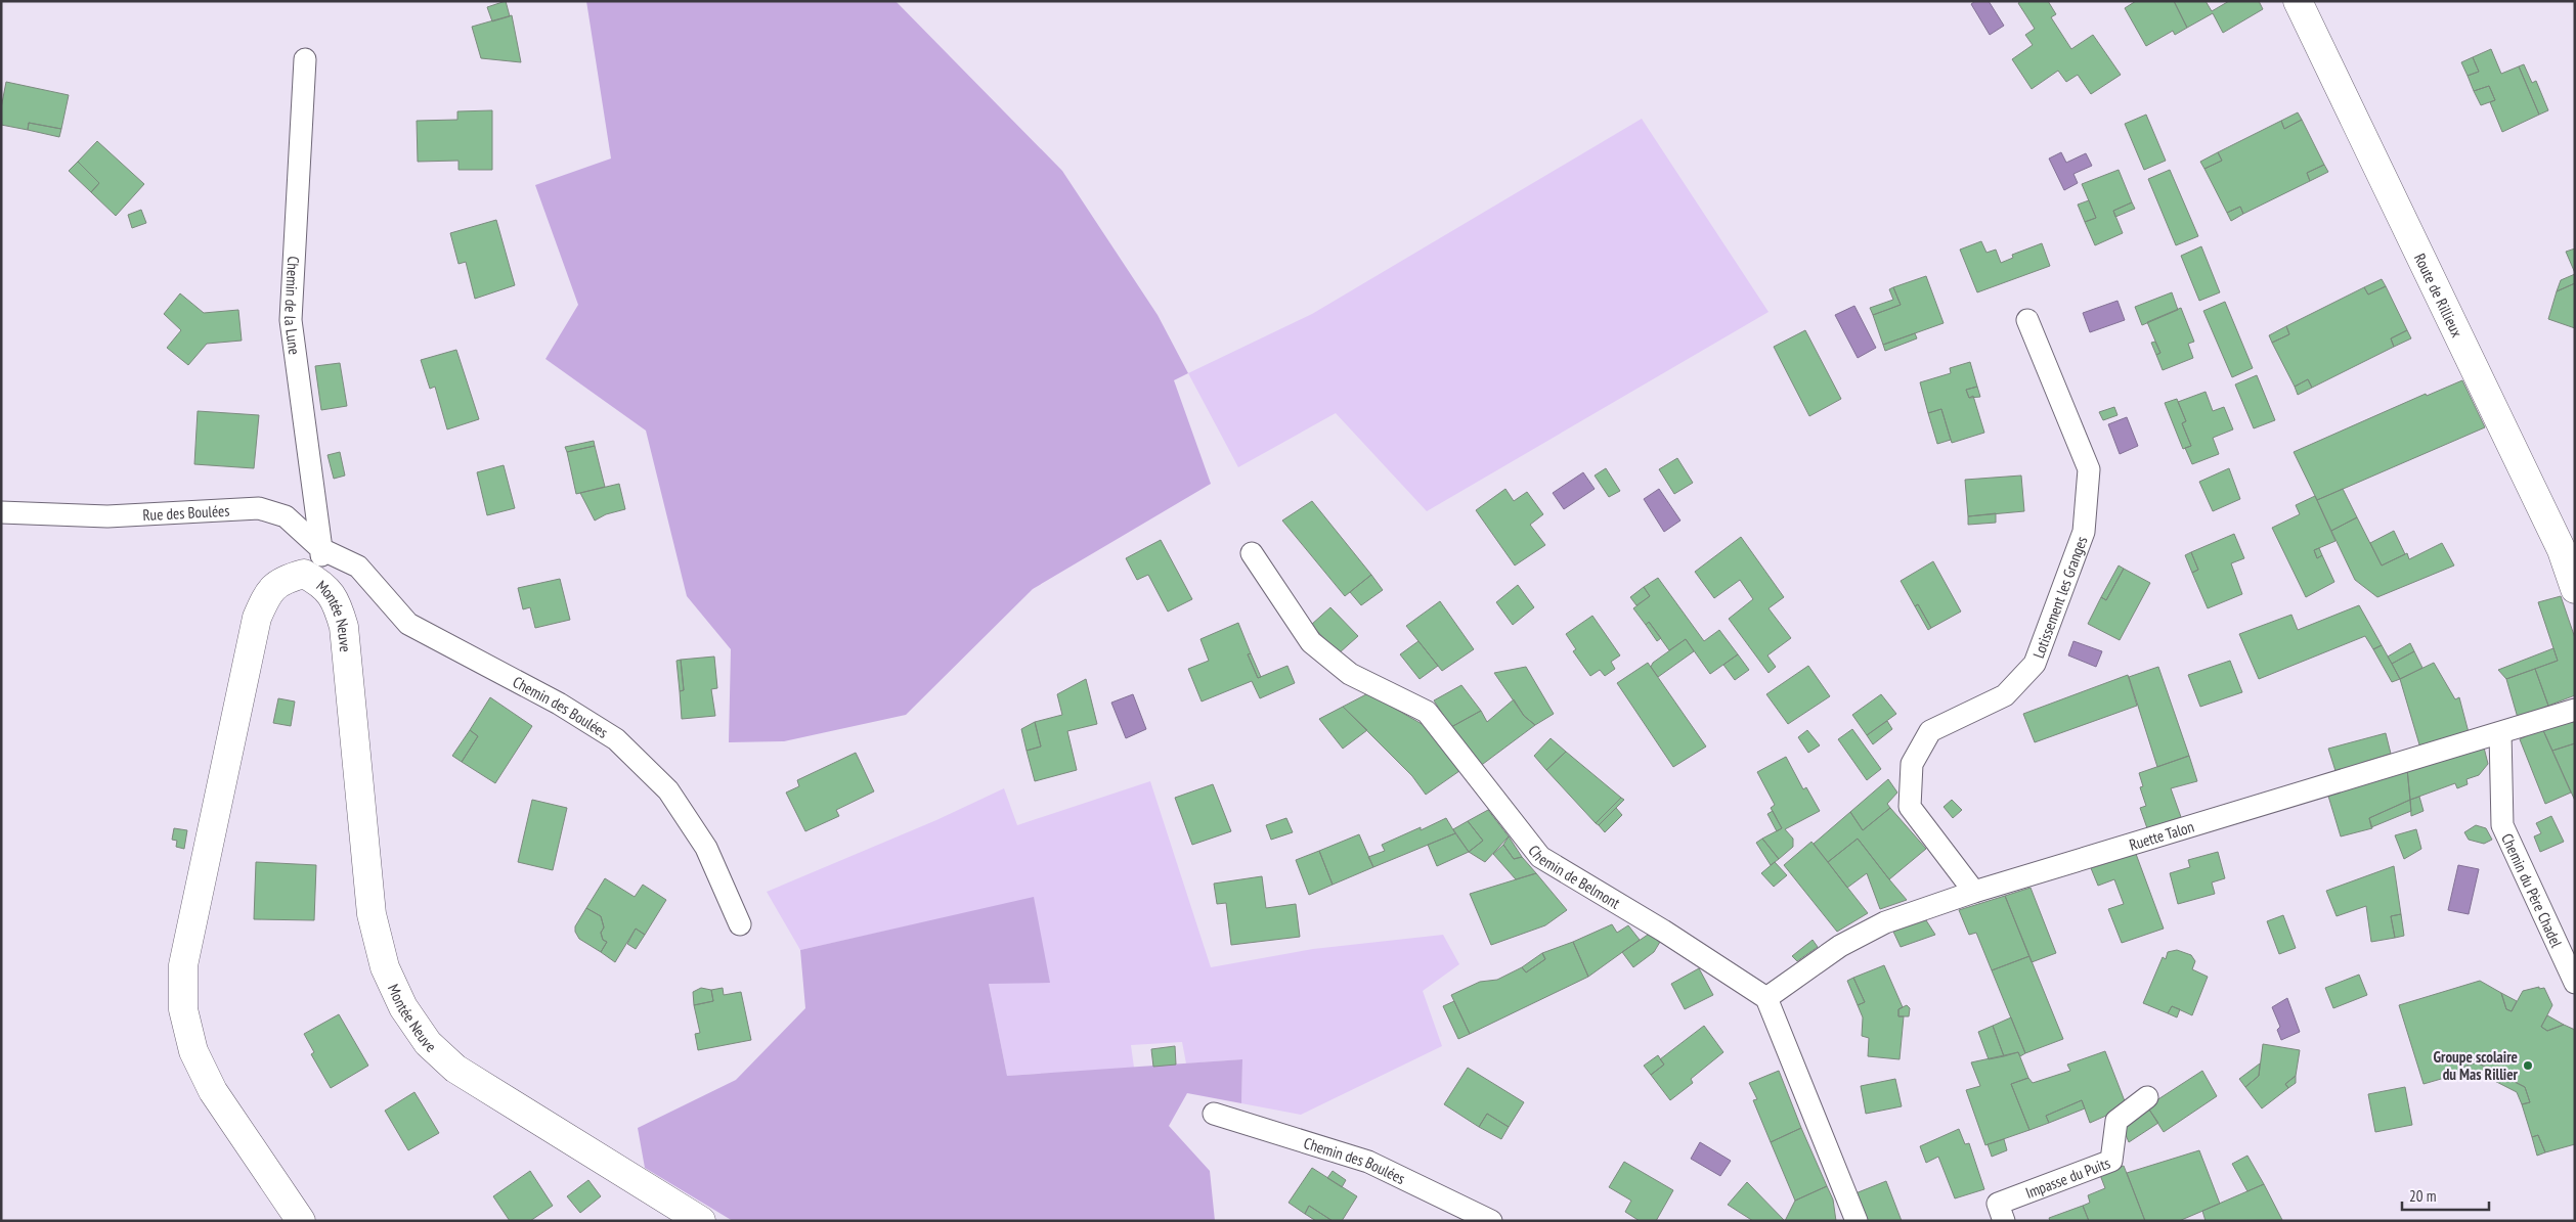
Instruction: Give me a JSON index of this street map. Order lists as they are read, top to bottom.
{
  "streets": {
    "street": [
      "Route de Rillieux",
      "Chemin de la Lune",
      "Rue des Boulées",
      "Lotissement les Granges",
      "Montée Neuve",
      "Chemin des Boulées",
      "Ruette Talon",
      "Chemin de Belmont",
      "Chemin du Père Chadel",
      "Impasse du Puits"
    ]
  },
  "crossings": [
    ["Chemin de la Lune", "Rue des Boulées"],
    ["Chemin de la Lune", "Chemin des Boulées"],
    ["Rue des Boulées", "Chemin des Boulées"],
    ["Lotissement les Granges", "Ruette Talon"],
    ["Ruette Talon", "Chemin de Belmont"],
    ["Ruette Talon", "Chemin du Père Chadel"]
  ],
  "places": ["Groupe scolaire du Mas Rillier"],
  "scale_bar": "20 m"
}
